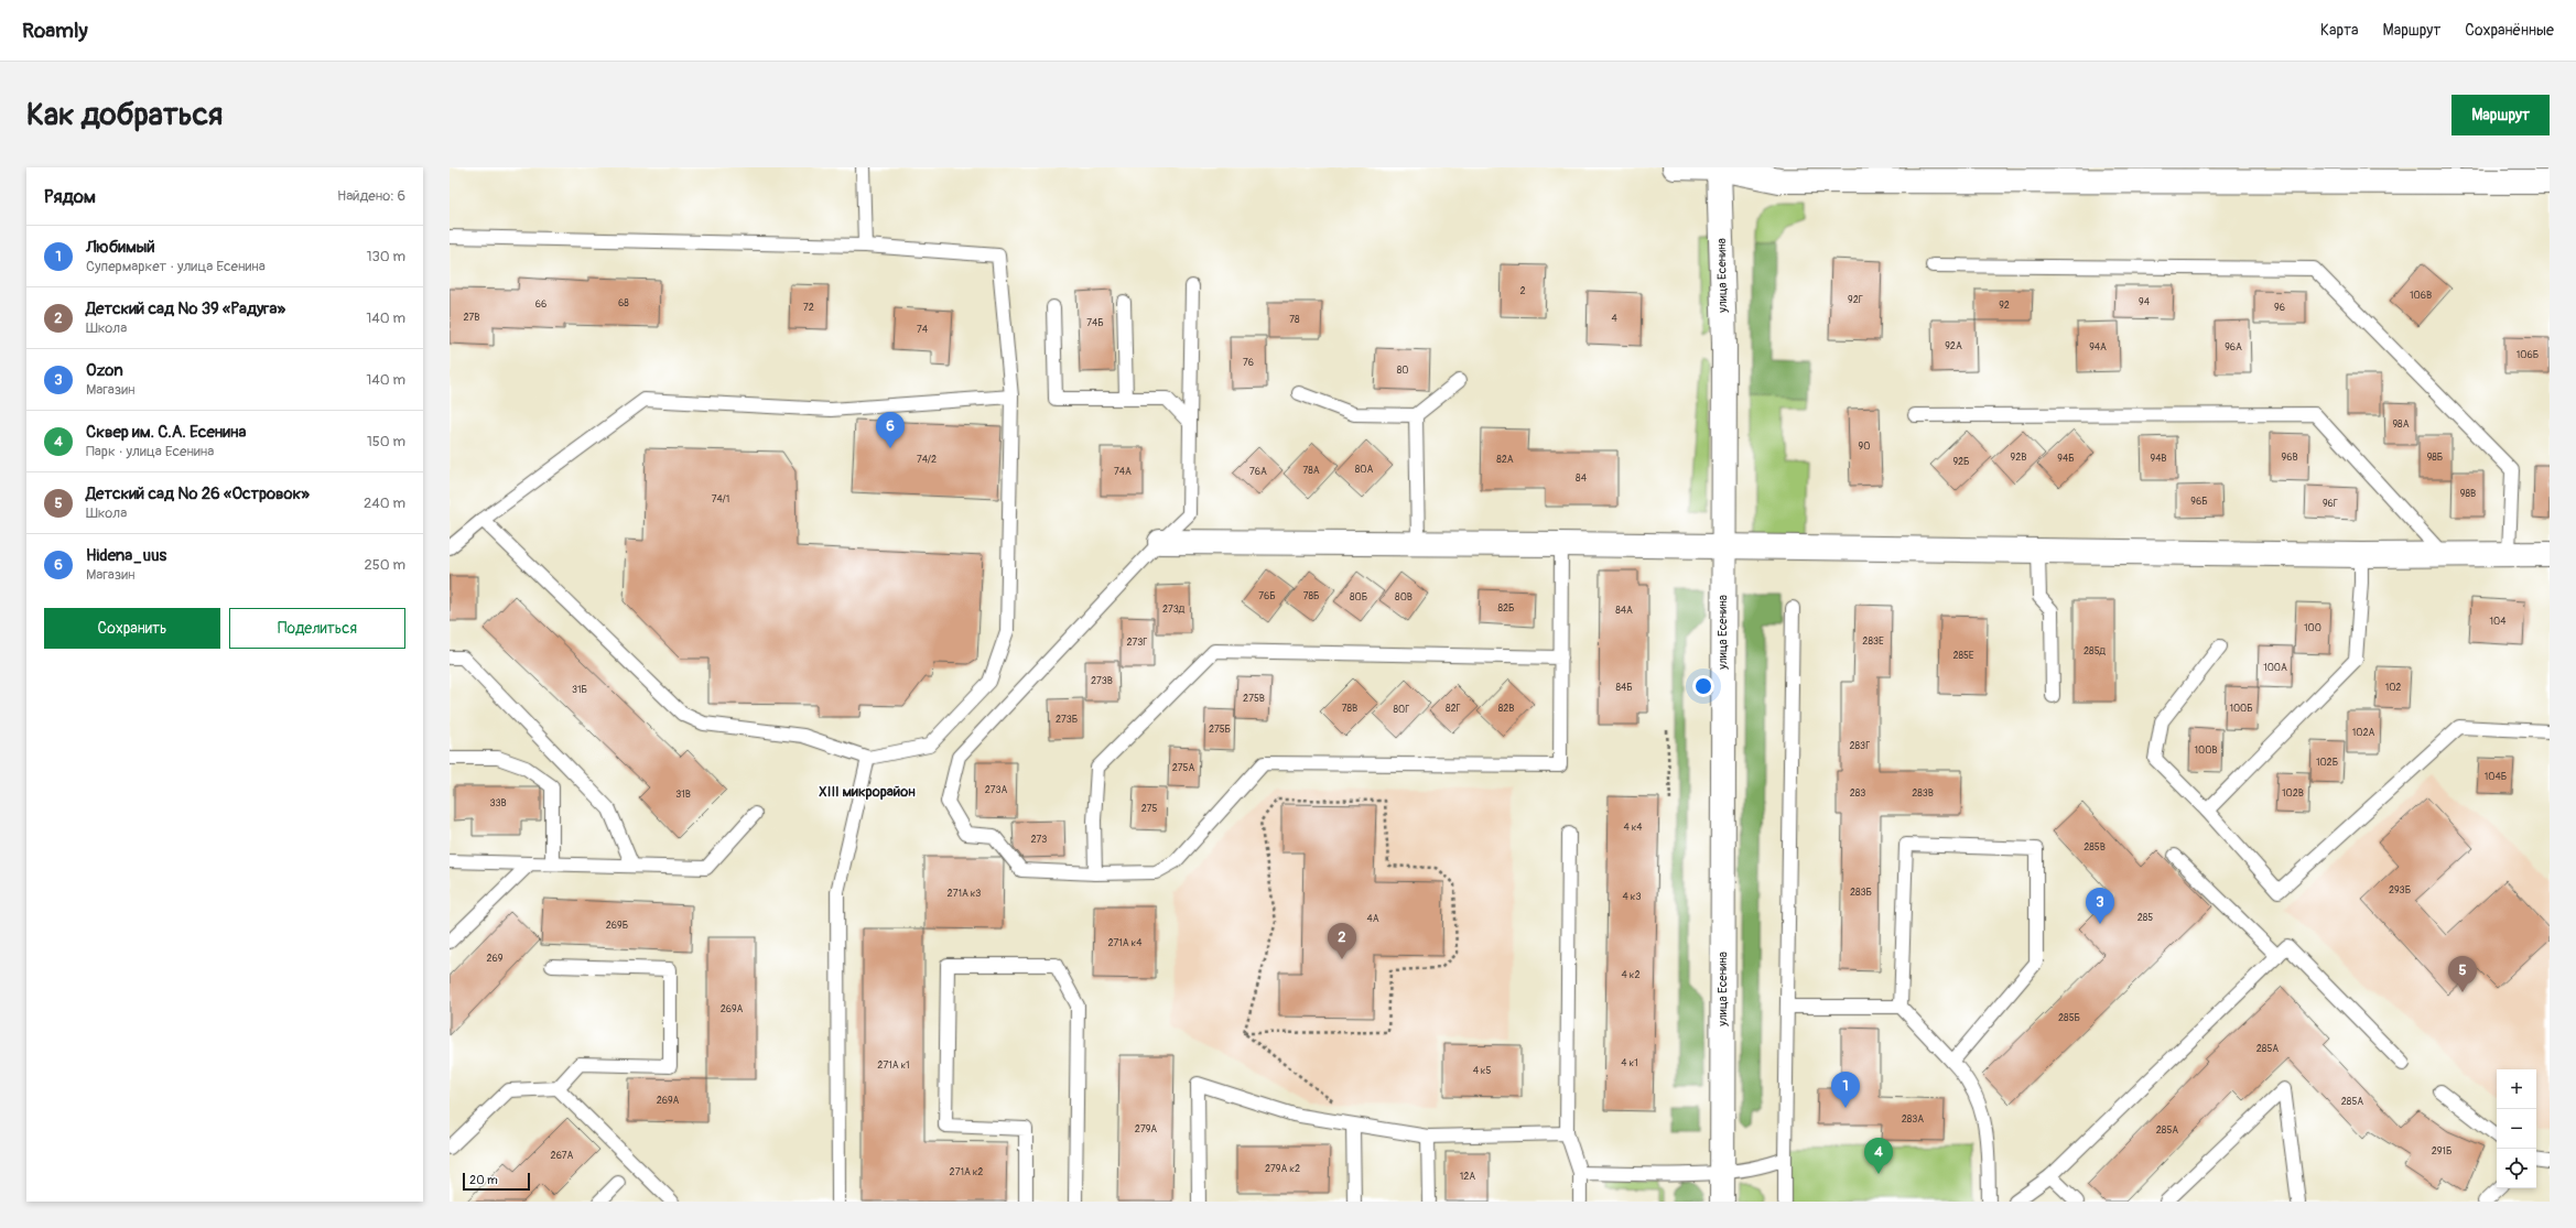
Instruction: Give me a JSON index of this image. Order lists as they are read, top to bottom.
{
  "streets": {
    "street": ["улица Есенина"]
  },
  "districts": ["XIII микрорайон"],
  "house_numbers": [
    "2",
    "106В",
    "92Г",
    "94",
    "68",
    "66",
    "92",
    "72",
    "96",
    "27В",
    "4",
    "78",
    "74Б",
    "74",
    "92А",
    "94А",
    "96А",
    "106Б",
    "76",
    "80",
    "98А",
    "90",
    "92В",
    "96В",
    "98Б",
    "94Б",
    "94В",
    "74/2",
    "82А",
    "92Б",
    "80А",
    "78А",
    "74А",
    "76А",
    "84",
    "98В",
    "74/1",
    "96Б",
    "96Г",
    "76Б",
    "78Б",
    "80Б",
    "80В",
    "82Б",
    "273Д",
    "84А",
    "104",
    "100",
    "283Е",
    "273Г",
    "285Д",
    "285Е",
    "100А",
    "273В",
    "84Б",
    "102",
    "31Б",
    "275В",
    "78В",
    "82Г",
    "82В",
    "100Б",
    "80Г",
    "273Б",
    "275Б",
    "102А",
    "283Г",
    "100В",
    "102Б",
    "275А",
    "104Б",
    "273А",
    "283",
    "283В",
    "102В",
    "31В",
    "33В",
    "275",
    "4 к4",
    "273",
    "285В",
    "293Б",
    "283Б",
    "271А к3",
    "4 к3",
    "285",
    "4А",
    "269Б",
    "271А к4",
    "269",
    "4 к2",
    "269А",
    "285Б",
    "285А",
    "4 к1",
    "271А к1",
    "4 к5",
    "269А",
    "285А",
    "283А",
    "279А",
    "285А",
    "291Б",
    "267А",
    "279А к2",
    "271А к2",
    "12А"
  ],
  "scale_bar": "20 m",
  "page": {
    "header": "Roamly",
    "nav": ["Карта", "Маршрут", "Сохранённые"],
    "buttons": [
      "Маршрут",
      ["Сохранить", "Поделиться"]
    ],
    "title": "Как добраться",
    "heading": ["Рядом", "Найдено: 6"],
    "list": [
      {
        "mark": "1",
        "name": "Любимый",
        "note": "Супермаркет · улица Есенина",
        "value": "130 m"
      },
      {
        "mark": "2",
        "name": "Детский сад № 39 «Радуга»",
        "note": "Школа",
        "value": "140 m"
      },
      {
        "mark": "3",
        "name": "Ozon",
        "note": "Магазин",
        "value": "140 m"
      },
      {
        "mark": "4",
        "name": "Сквер им. С.А. Есенина",
        "note": "Парк · улица Есенина",
        "value": "150 m"
      },
      {
        "mark": "5",
        "name": "Детский сад № 26 «Островок»",
        "note": "Школа",
        "value": "240 m"
      },
      {
        "mark": "6",
        "name": "Hidena_uus",
        "note": "Магазин",
        "value": "250 m"
      }
    ],
    "pins": [
      "6",
      "3",
      "2",
      "5",
      "1",
      "4"
    ],
    "map_buttons": ["+", "−"],
    "scale": "20 m"
  }
}
